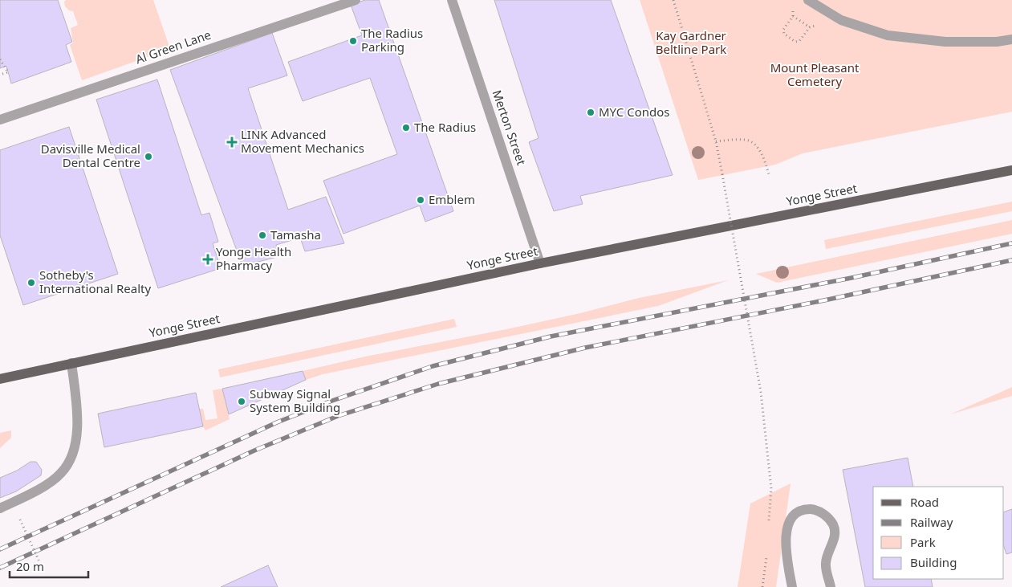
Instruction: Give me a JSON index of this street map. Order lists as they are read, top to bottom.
{
  "streets": {
    "main road": ["Yonge Street"],
    "street": ["Al Green Lane", "Merton Street"]
  },
  "crossings": [
    ["Merton Street", "Yonge Street"]
  ],
  "parks": ["Kay Gardner Beltline Park", "Mount Pleasant Cemetery"],
  "places": {
    "other": [
      "The Radius Parking",
      "MYC Condos",
      "The Radius",
      "Davisville Medical Dental Centre",
      "Emblem",
      "Tamasha",
      "Sotheby's International Realty",
      "Subway Signal System Building"
    ],
    "health": ["LINK Advanced Movement Mechanics", "Yonge Health Pharmacy"]
  },
  "legend": [
    "Road",
    "Railway",
    "Park",
    "Building"
  ],
  "scale_bar": "20 m"
}
